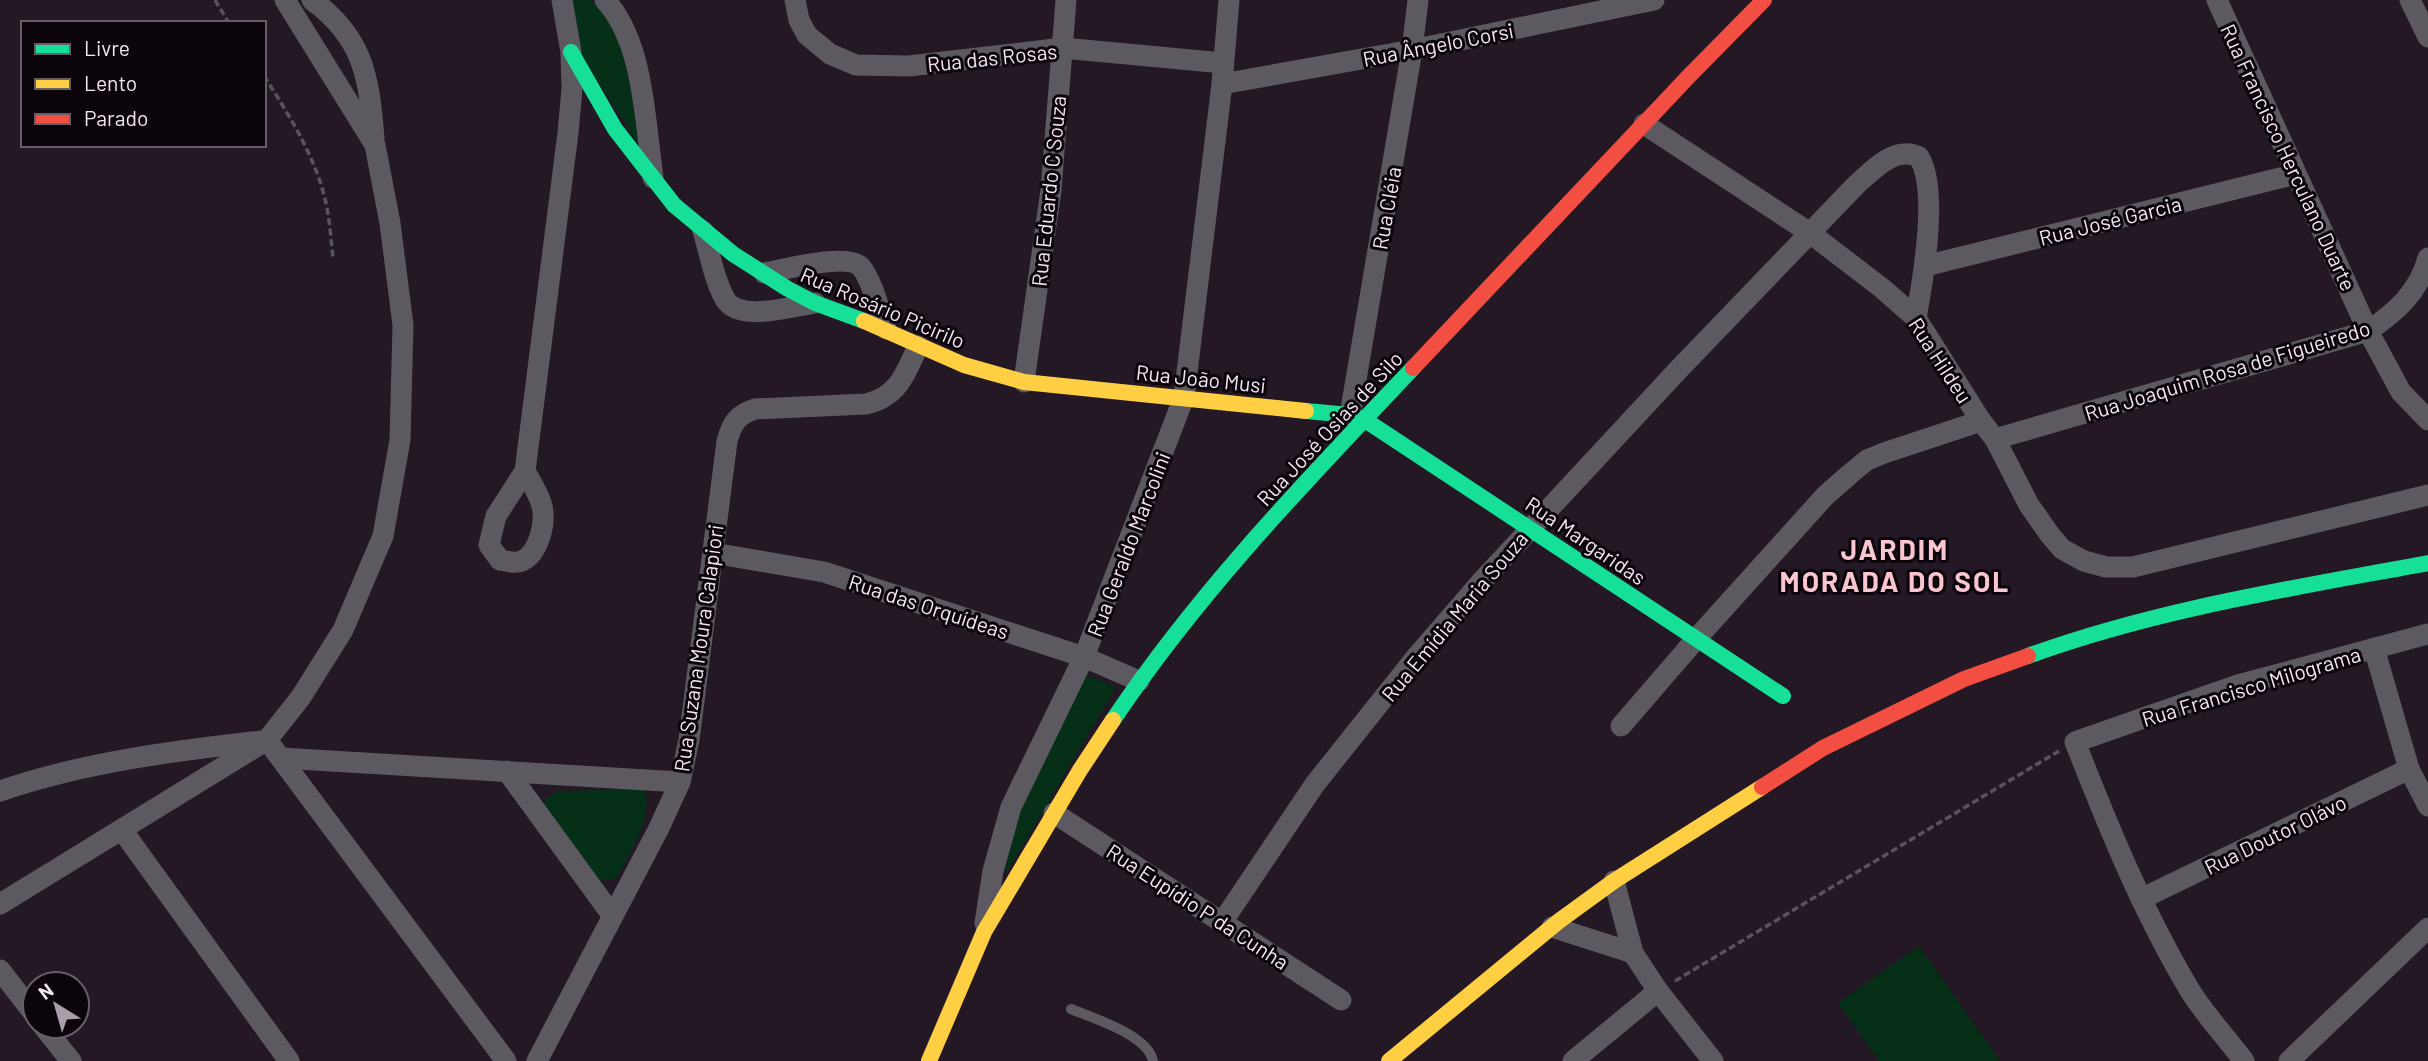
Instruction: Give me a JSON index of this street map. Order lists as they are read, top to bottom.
{
  "streets": {
    "main road": [
      "Rua Rosário Picirilo",
      "Rua João Musi",
      "Rua José Osias de Silo",
      "Rua Margaridas",
      "Rua Geraldo Marcolini"
    ],
    "street": [
      "Rua Ângelo Corsi",
      "Rua das Rosas",
      "Rua Francisco Herculano Duarte",
      "Rua Eduardo C Souza",
      "Rua Cléia",
      "Rua José Garcia",
      "Rua Hildeu",
      "Rua Joaquim Rosa de Figueiredo",
      "Rua das Orquídeas",
      "Rua Emídia Maria Souza",
      "Rua Suzana Moura Calapiori",
      "Rua Francisco Milograma",
      "Rua Doutor Olávo",
      "Rua Eupídio P da Cunha"
    ]
  },
  "crossings": [
    ["Rua Ângelo Corsi", "Rua das Rosas"],
    ["Rua Ângelo Corsi", "Rua Cléia"],
    ["Rua Ângelo Corsi", "Rua Geraldo Marcolini"],
    ["Rua das Rosas", "Rua Eduardo C Souza"],
    ["Rua das Rosas", "Rua Geraldo Marcolini"],
    ["Rua Francisco Herculano Duarte", "Rua José Garcia"],
    ["Rua Francisco Herculano Duarte", "Rua Joaquim Rosa de Figueiredo"],
    ["Rua Eduardo C Souza", "Rua Rosário Picirilo"],
    ["Rua Eduardo C Souza", "Rua João Musi"],
    ["Rua Cléia", "Rua João Musi"],
    ["Rua Cléia", "Rua José Osias de Silo"],
    ["Rua Cléia", "Rua Margaridas"],
    ["Rua José Garcia", "Rua Emídia Maria Souza"],
    ["Rua Rosário Picirilo", "Rua João Musi"],
    ["Rua Rosário Picirilo", "Rua Suzana Moura Calapiori"],
    ["Rua Hildeu", "Rua Joaquim Rosa de Figueiredo"],
    ["Rua Hildeu", "Rua José Osias de Silo"],
    ["Rua Hildeu", "Rua Emídia Maria Souza"],
    ["Rua João Musi", "Rua José Osias de Silo"],
    ["Rua João Musi", "Rua Margaridas"],
    ["Rua João Musi", "Rua Geraldo Marcolini"],
    ["Rua José Osias de Silo", "Rua Margaridas"],
    ["Rua José Osias de Silo", "Rua Geraldo Marcolini"],
    ["Rua José Osias de Silo", "Rua das Orquídeas"],
    ["Rua José Osias de Silo", "Rua Eupídio P da Cunha"],
    ["Rua Margaridas", "Rua Emídia Maria Souza"],
    ["Rua Geraldo Marcolini", "Rua das Orquídeas"],
    ["Rua das Orquídeas", "Rua Suzana Moura Calapiori"],
    ["Rua Emídia Maria Souza", "Rua Eupídio P da Cunha"]
  ],
  "districts": ["JARDIM MORADA DO SOL"],
  "legend": ["Livre", "Lento", "Parado"],
  "north": "top left"
}
